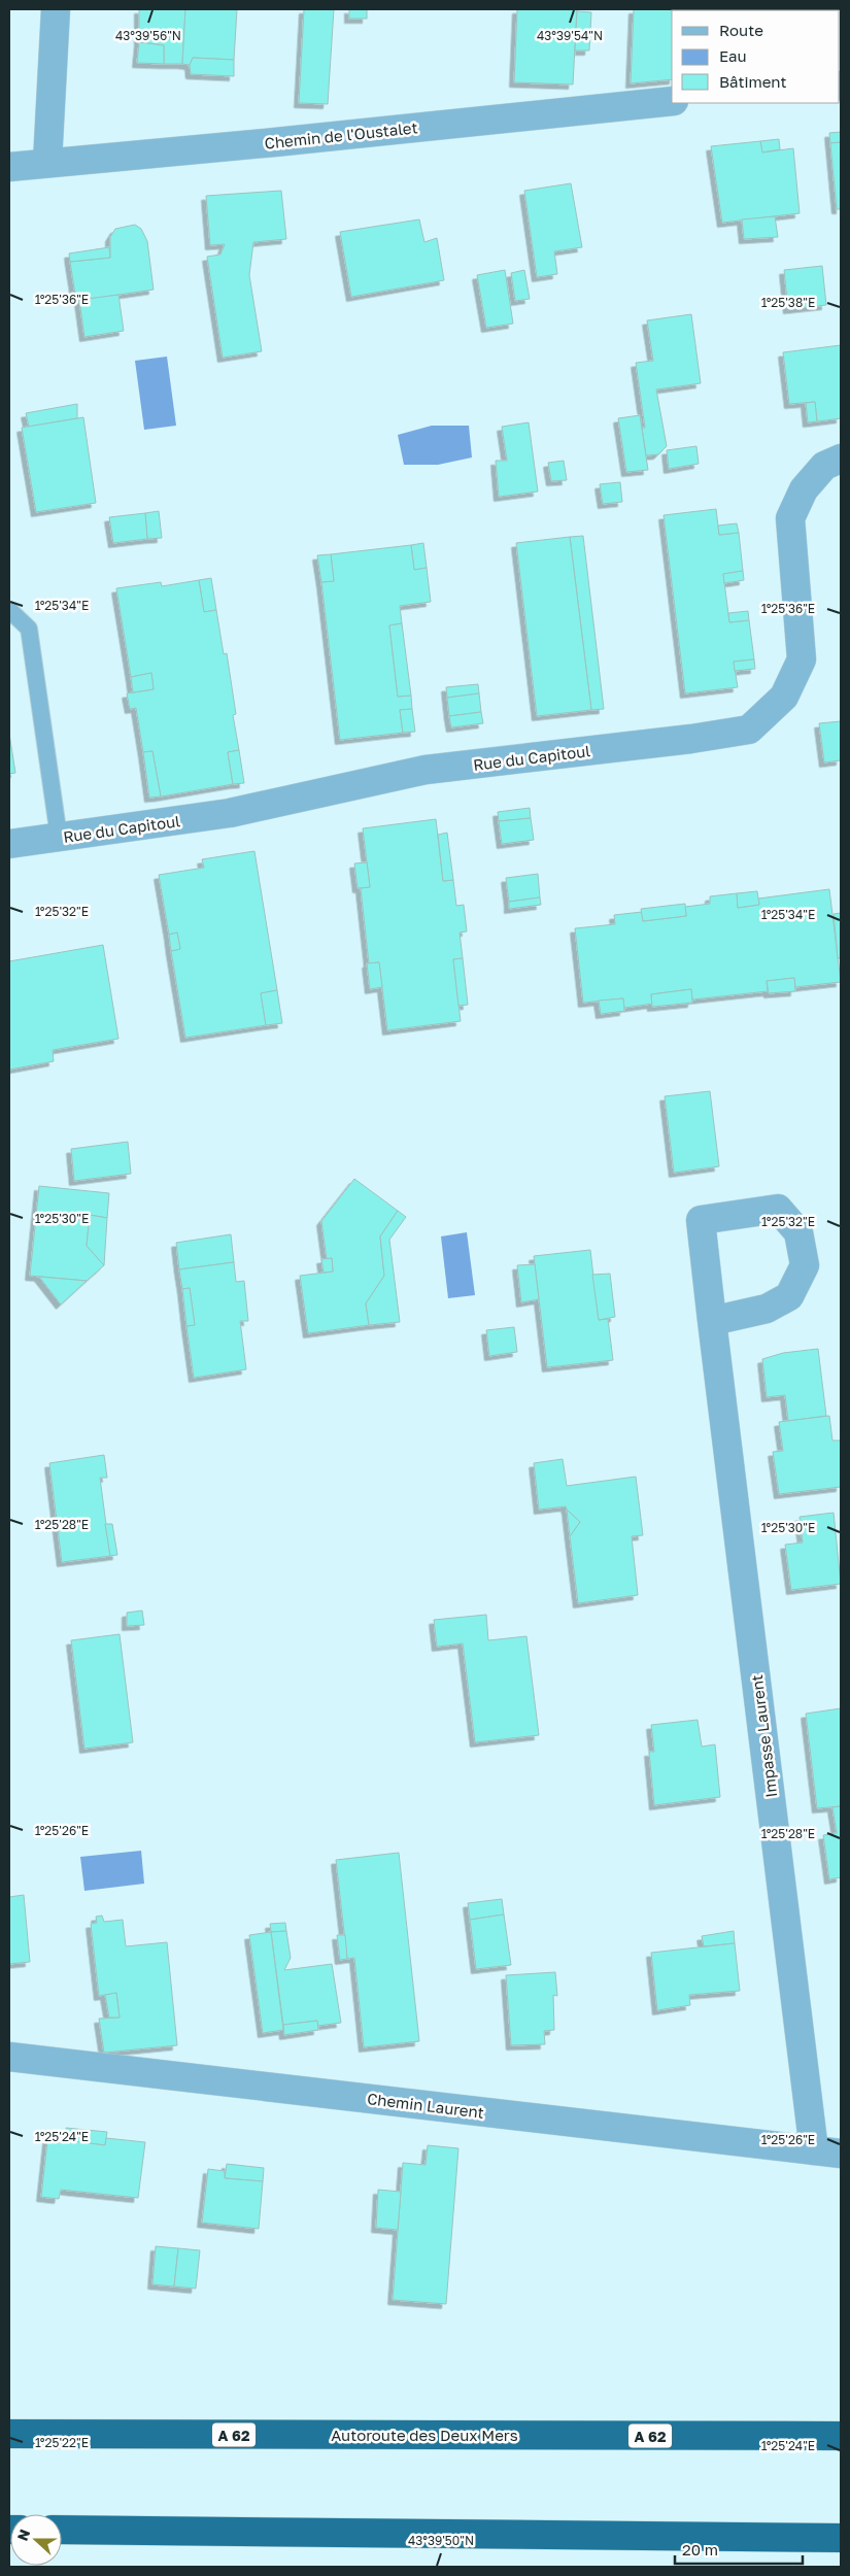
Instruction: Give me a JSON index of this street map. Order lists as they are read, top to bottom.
{
  "streets": {
    "highway": ["A 62", "Autoroute des Deux Mers"],
    "street": [
      "Chemin de l'Oustalet",
      "Rue du Capitoul",
      "Impasse Laurent",
      "Chemin Laurent"
    ]
  },
  "crossings": [
    ["Impasse Laurent", "Chemin Laurent"]
  ],
  "legend": ["Route", "Eau", "Bâtiment"],
  "scale_bar": "20 m",
  "north": "left",
  "coordinates": [
    "43°39'54\"N",
    "43°39'56\"N",
    "1°25'36\"E",
    "1°25'38\"E",
    "1°25'34\"E",
    "1°25'32\"E",
    "1°25'30\"E",
    "1°25'28\"E",
    "1°25'26\"E",
    "1°25'24\"E",
    "1°25'22\"E",
    "43°39'50\"N"
  ]
}
